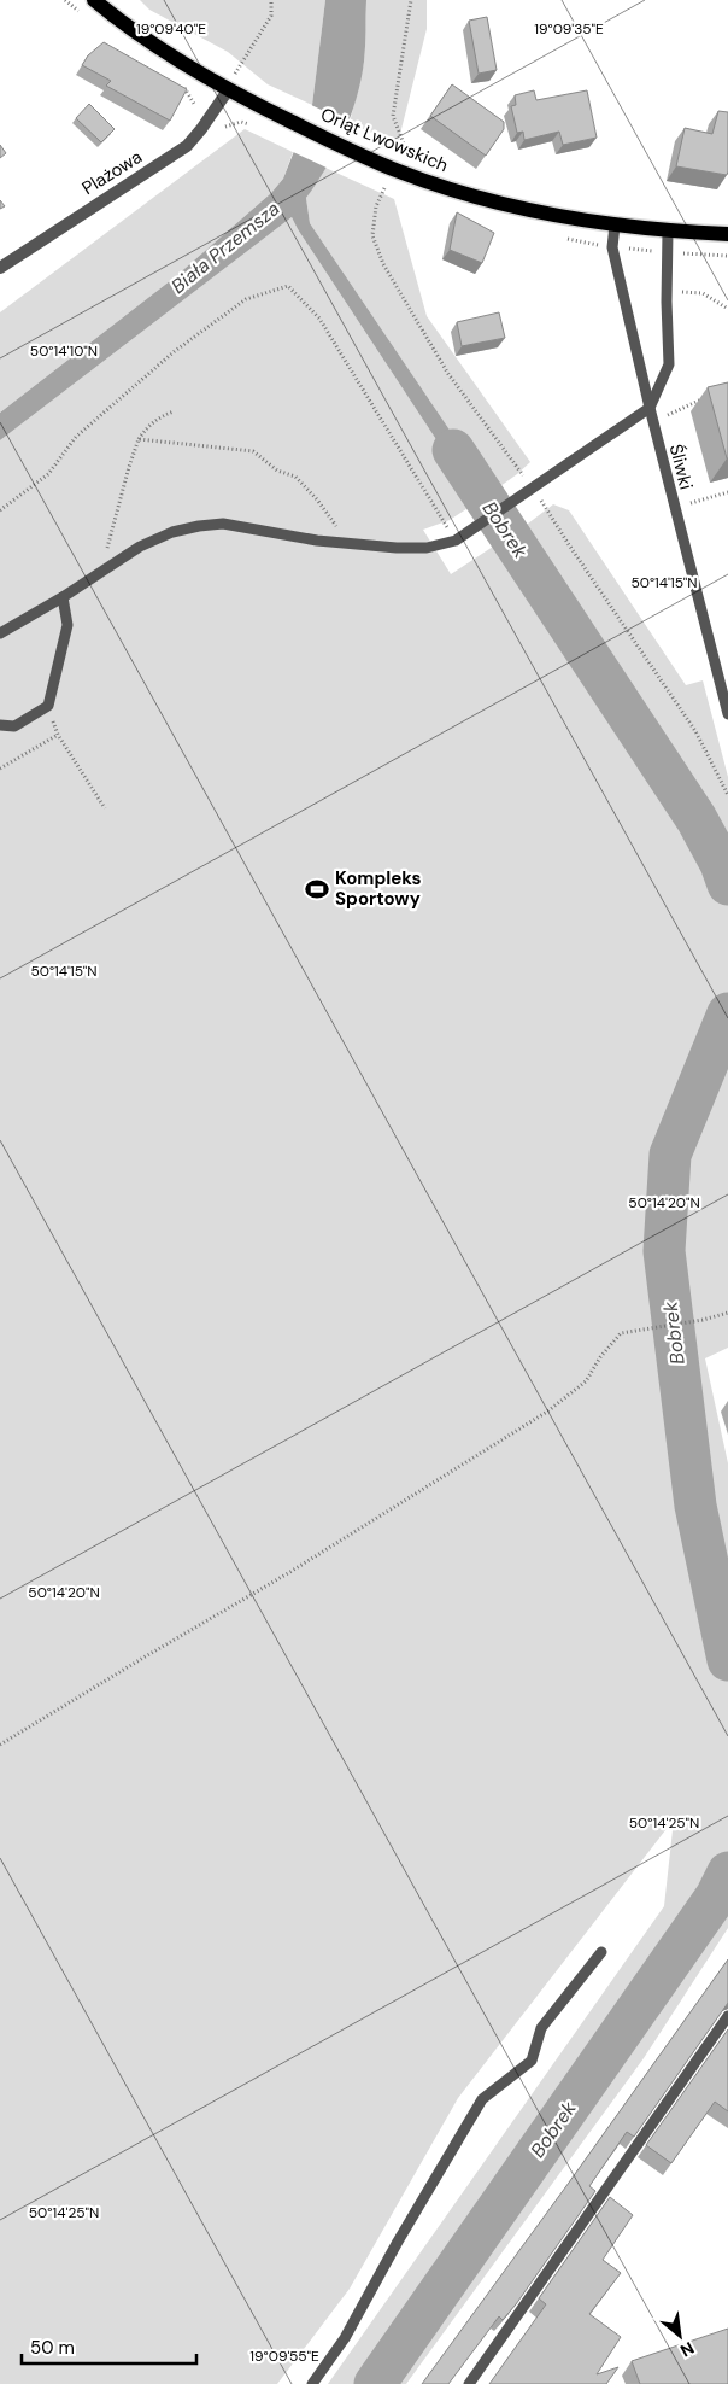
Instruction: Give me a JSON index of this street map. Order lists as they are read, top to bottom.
{
  "streets": {
    "main road": ["Orląt Lwowskich"],
    "street": ["Plażowa"],
    "lane": ["Śliwki"]
  },
  "crossings": [
    ["Orląt Lwowskich", "Plażowa"],
    ["Orląt Lwowskich", "Śliwki"]
  ],
  "water": ["Biała Przemsza", "Bobrek"],
  "places": {
    "sports": ["Kompleks Sportowy"]
  },
  "scale_bar": "50 m",
  "north": "bottom right",
  "coordinates": [
    "19°09'40\"E",
    "19°09'35\"E",
    "50°14'10\"N",
    "50°14'15\"N",
    "50°14'20\"N",
    "50°14'25\"N",
    "19°09'55\"E"
  ]
}
